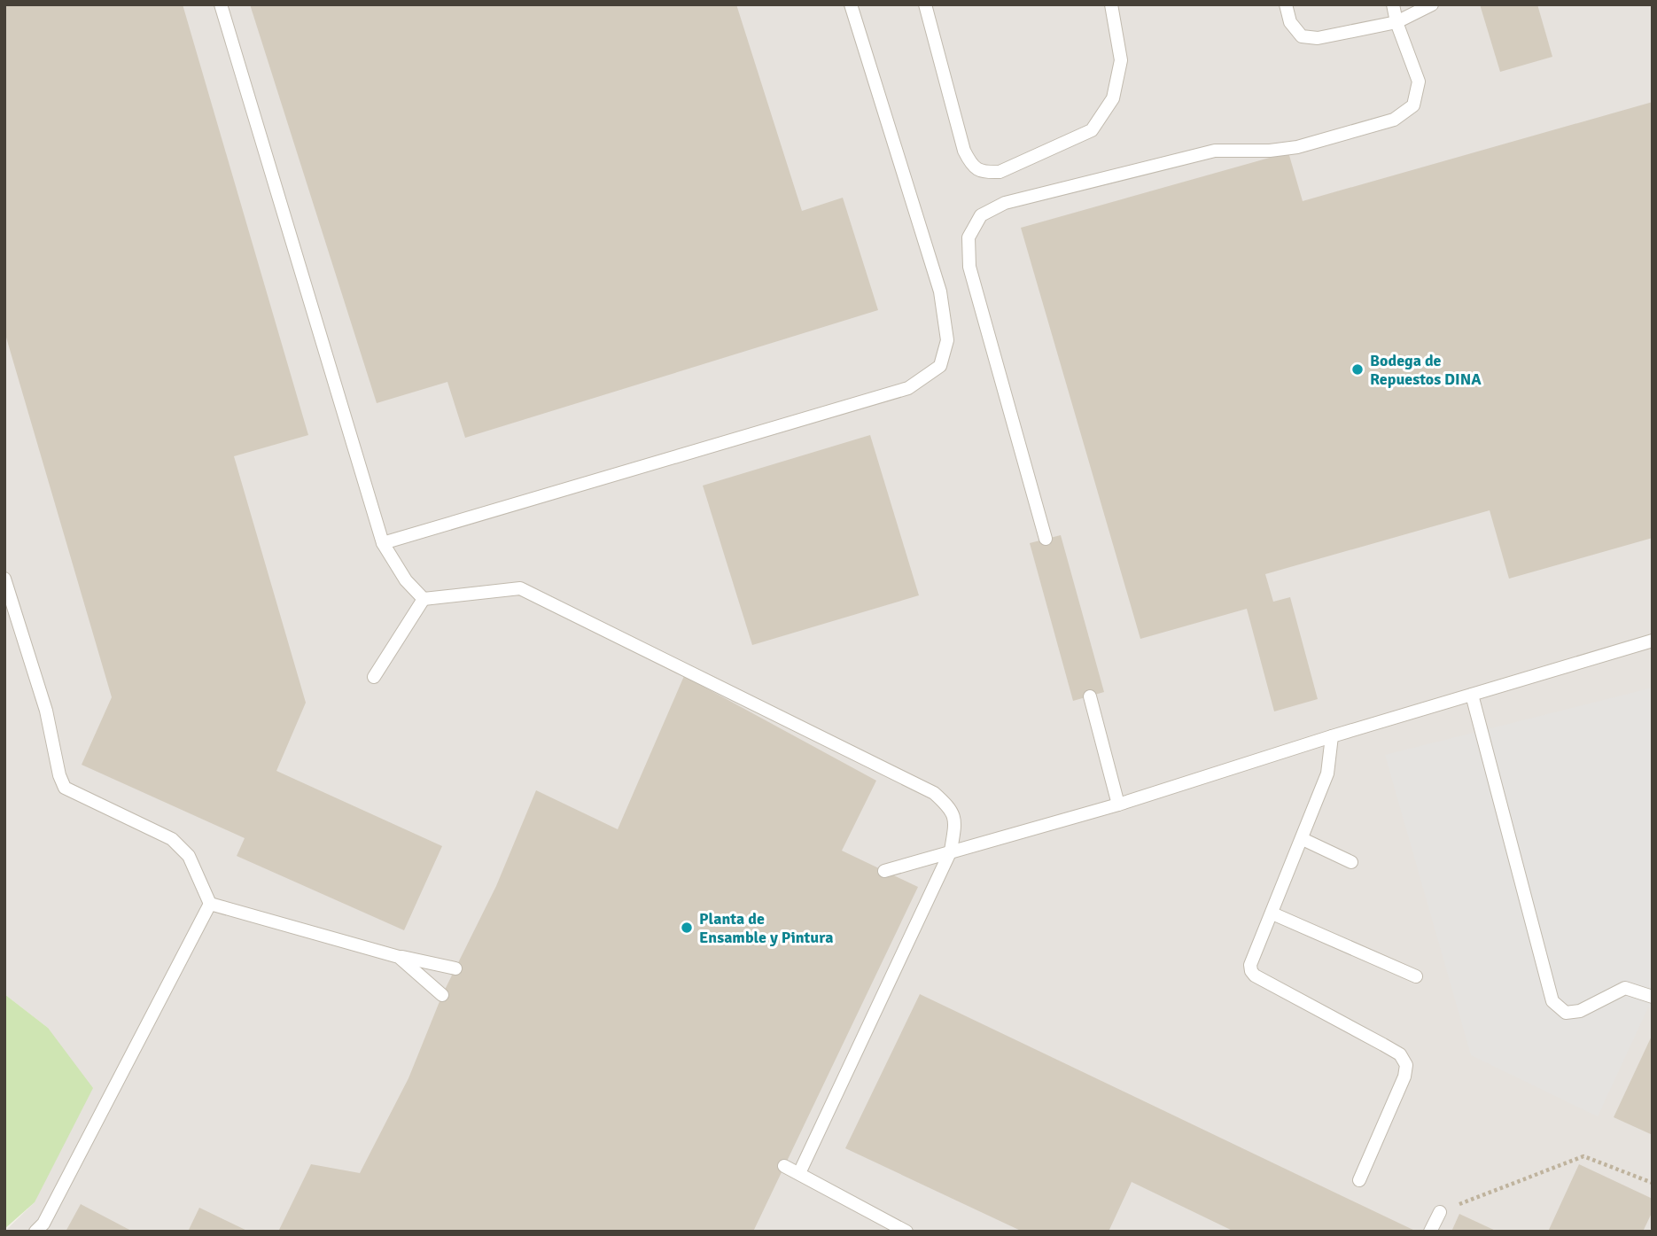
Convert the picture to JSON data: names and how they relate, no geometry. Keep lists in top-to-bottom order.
{
  "places": ["Bodega de Repuestos DINA", "Planta de Ensamble y Pintura"]
}
